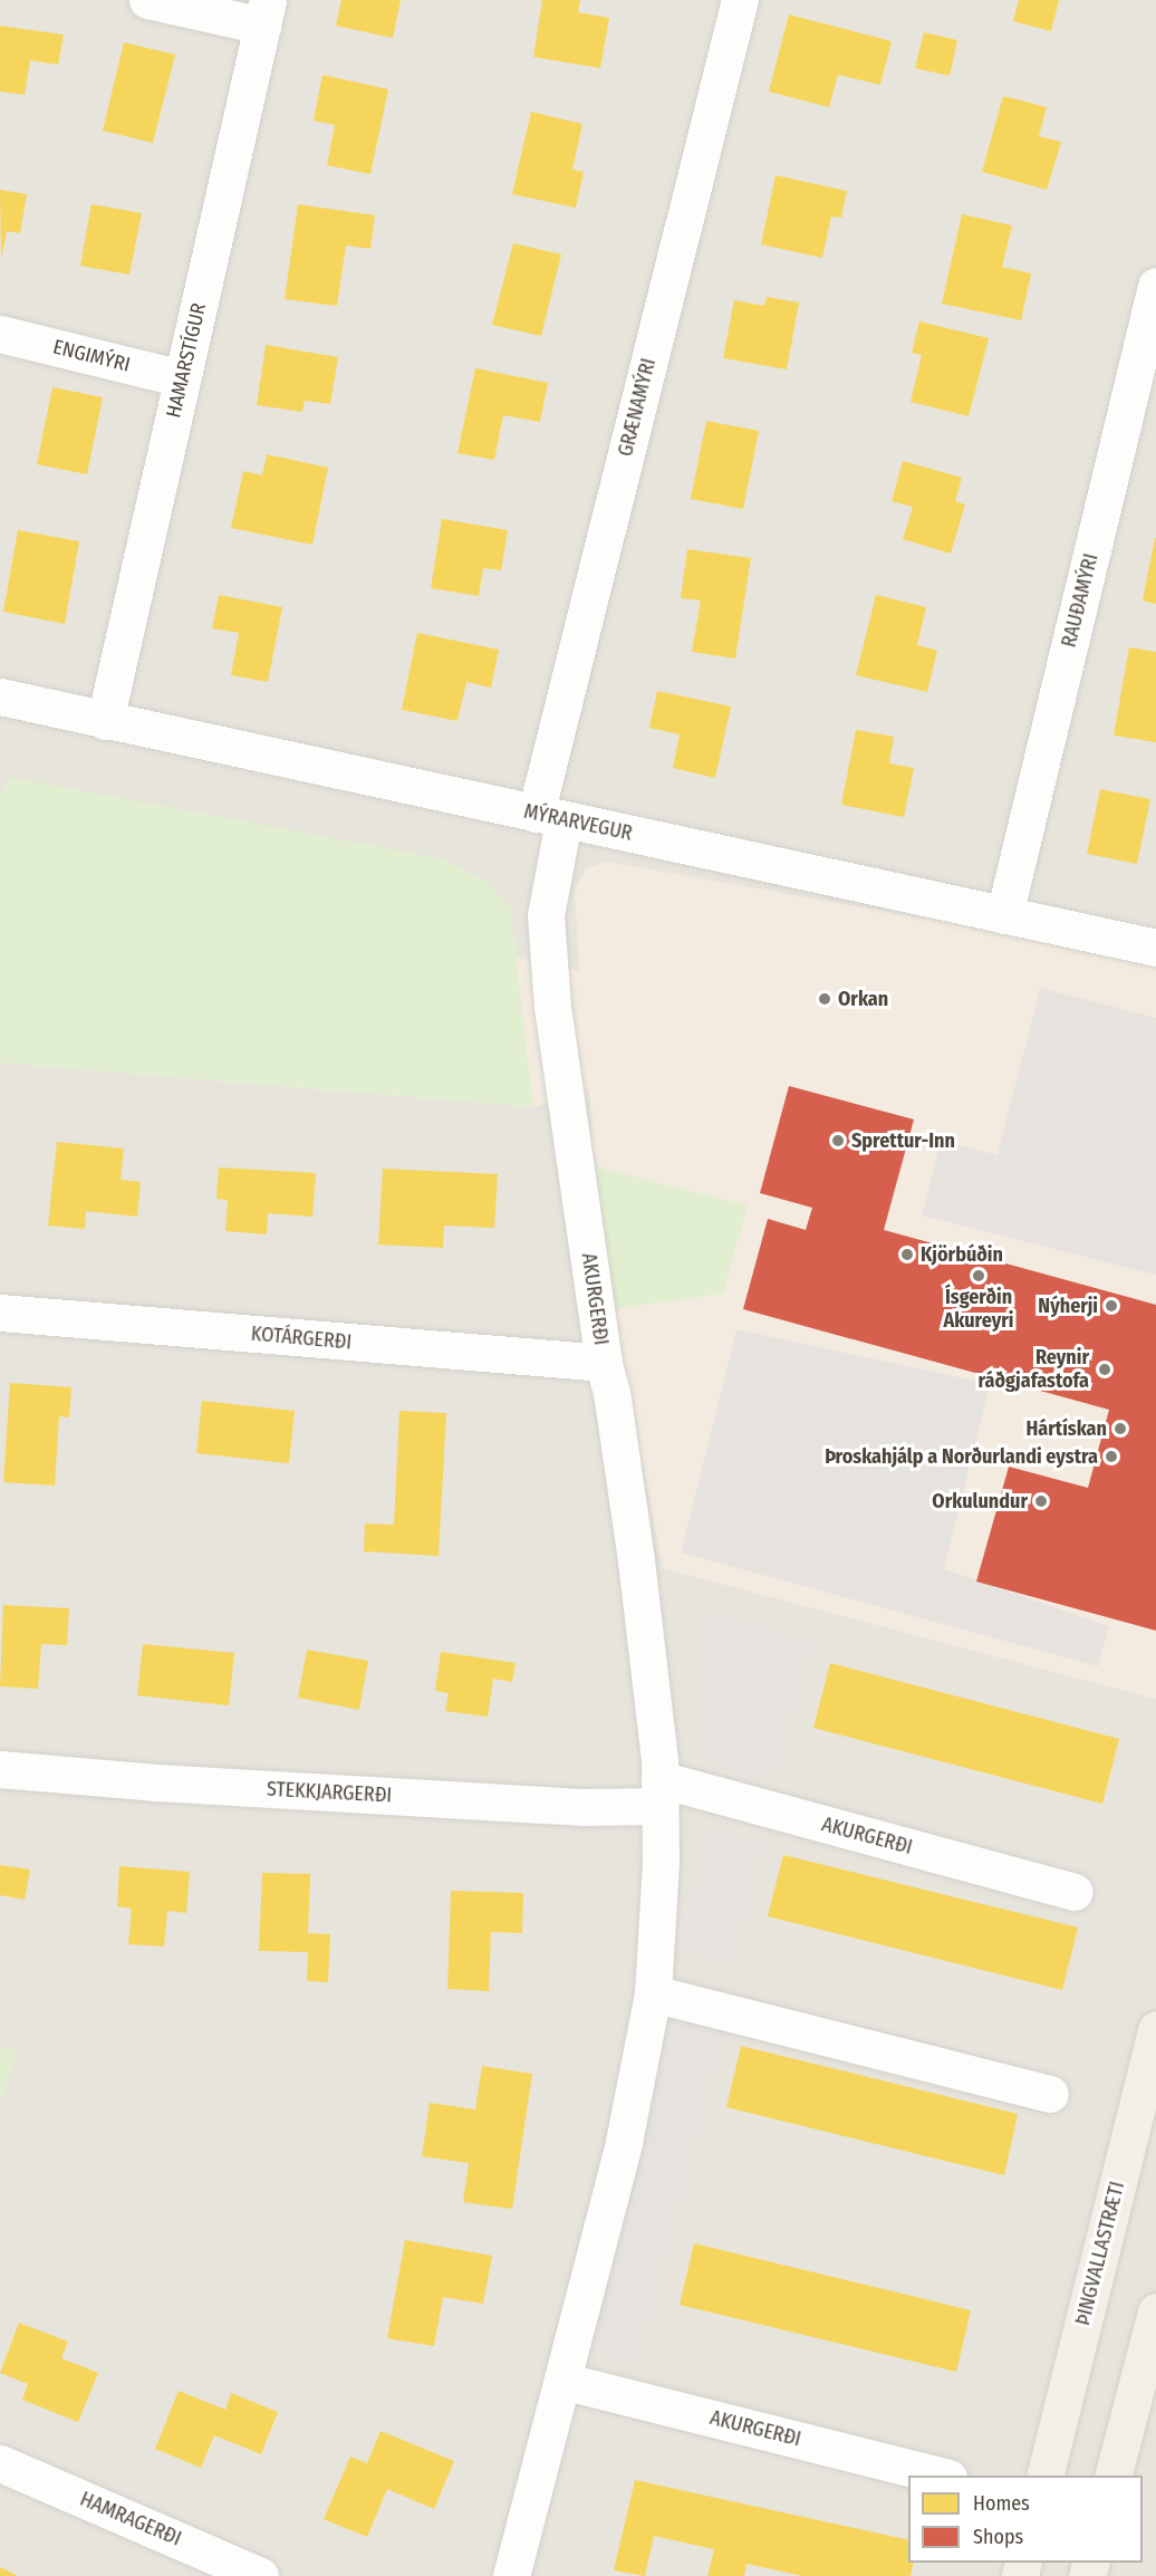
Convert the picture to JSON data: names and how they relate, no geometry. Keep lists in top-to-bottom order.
{
  "streets": {
    "main road": ["ÞINGVALLASTRÆTI"],
    "street": [
      "ENGIMÝRI",
      "HAMARSTÍGUR",
      "GRÆNAMÝRI",
      "RAUÐAMÝRI",
      "MÝRARVEGUR",
      "AKURGERÐI",
      "KOTÁRGERÐI",
      "STEKKJARGERÐI",
      "HAMRAGERÐI"
    ]
  },
  "crossings": [
    ["ENGIMÝRI", "HAMARSTÍGUR"],
    ["HAMARSTÍGUR", "MÝRARVEGUR"],
    ["GRÆNAMÝRI", "MÝRARVEGUR"],
    ["GRÆNAMÝRI", "AKURGERÐI"],
    ["RAUÐAMÝRI", "MÝRARVEGUR"],
    ["MÝRARVEGUR", "AKURGERÐI"],
    ["AKURGERÐI", "KOTÁRGERÐI"],
    ["AKURGERÐI", "STEKKJARGERÐI"]
  ],
  "places": [
    "Orkan",
    "Sprettur-Inn",
    "Kjörbúðin",
    "Ísgerðin Akureyri",
    "Nýherji",
    "Reynir ráðgjafastofa",
    "Hártískan",
    "Þroskahjálp a Norðurlandi eystra",
    "Orkulundur"
  ],
  "legend": ["Homes", "Shops"]
}
